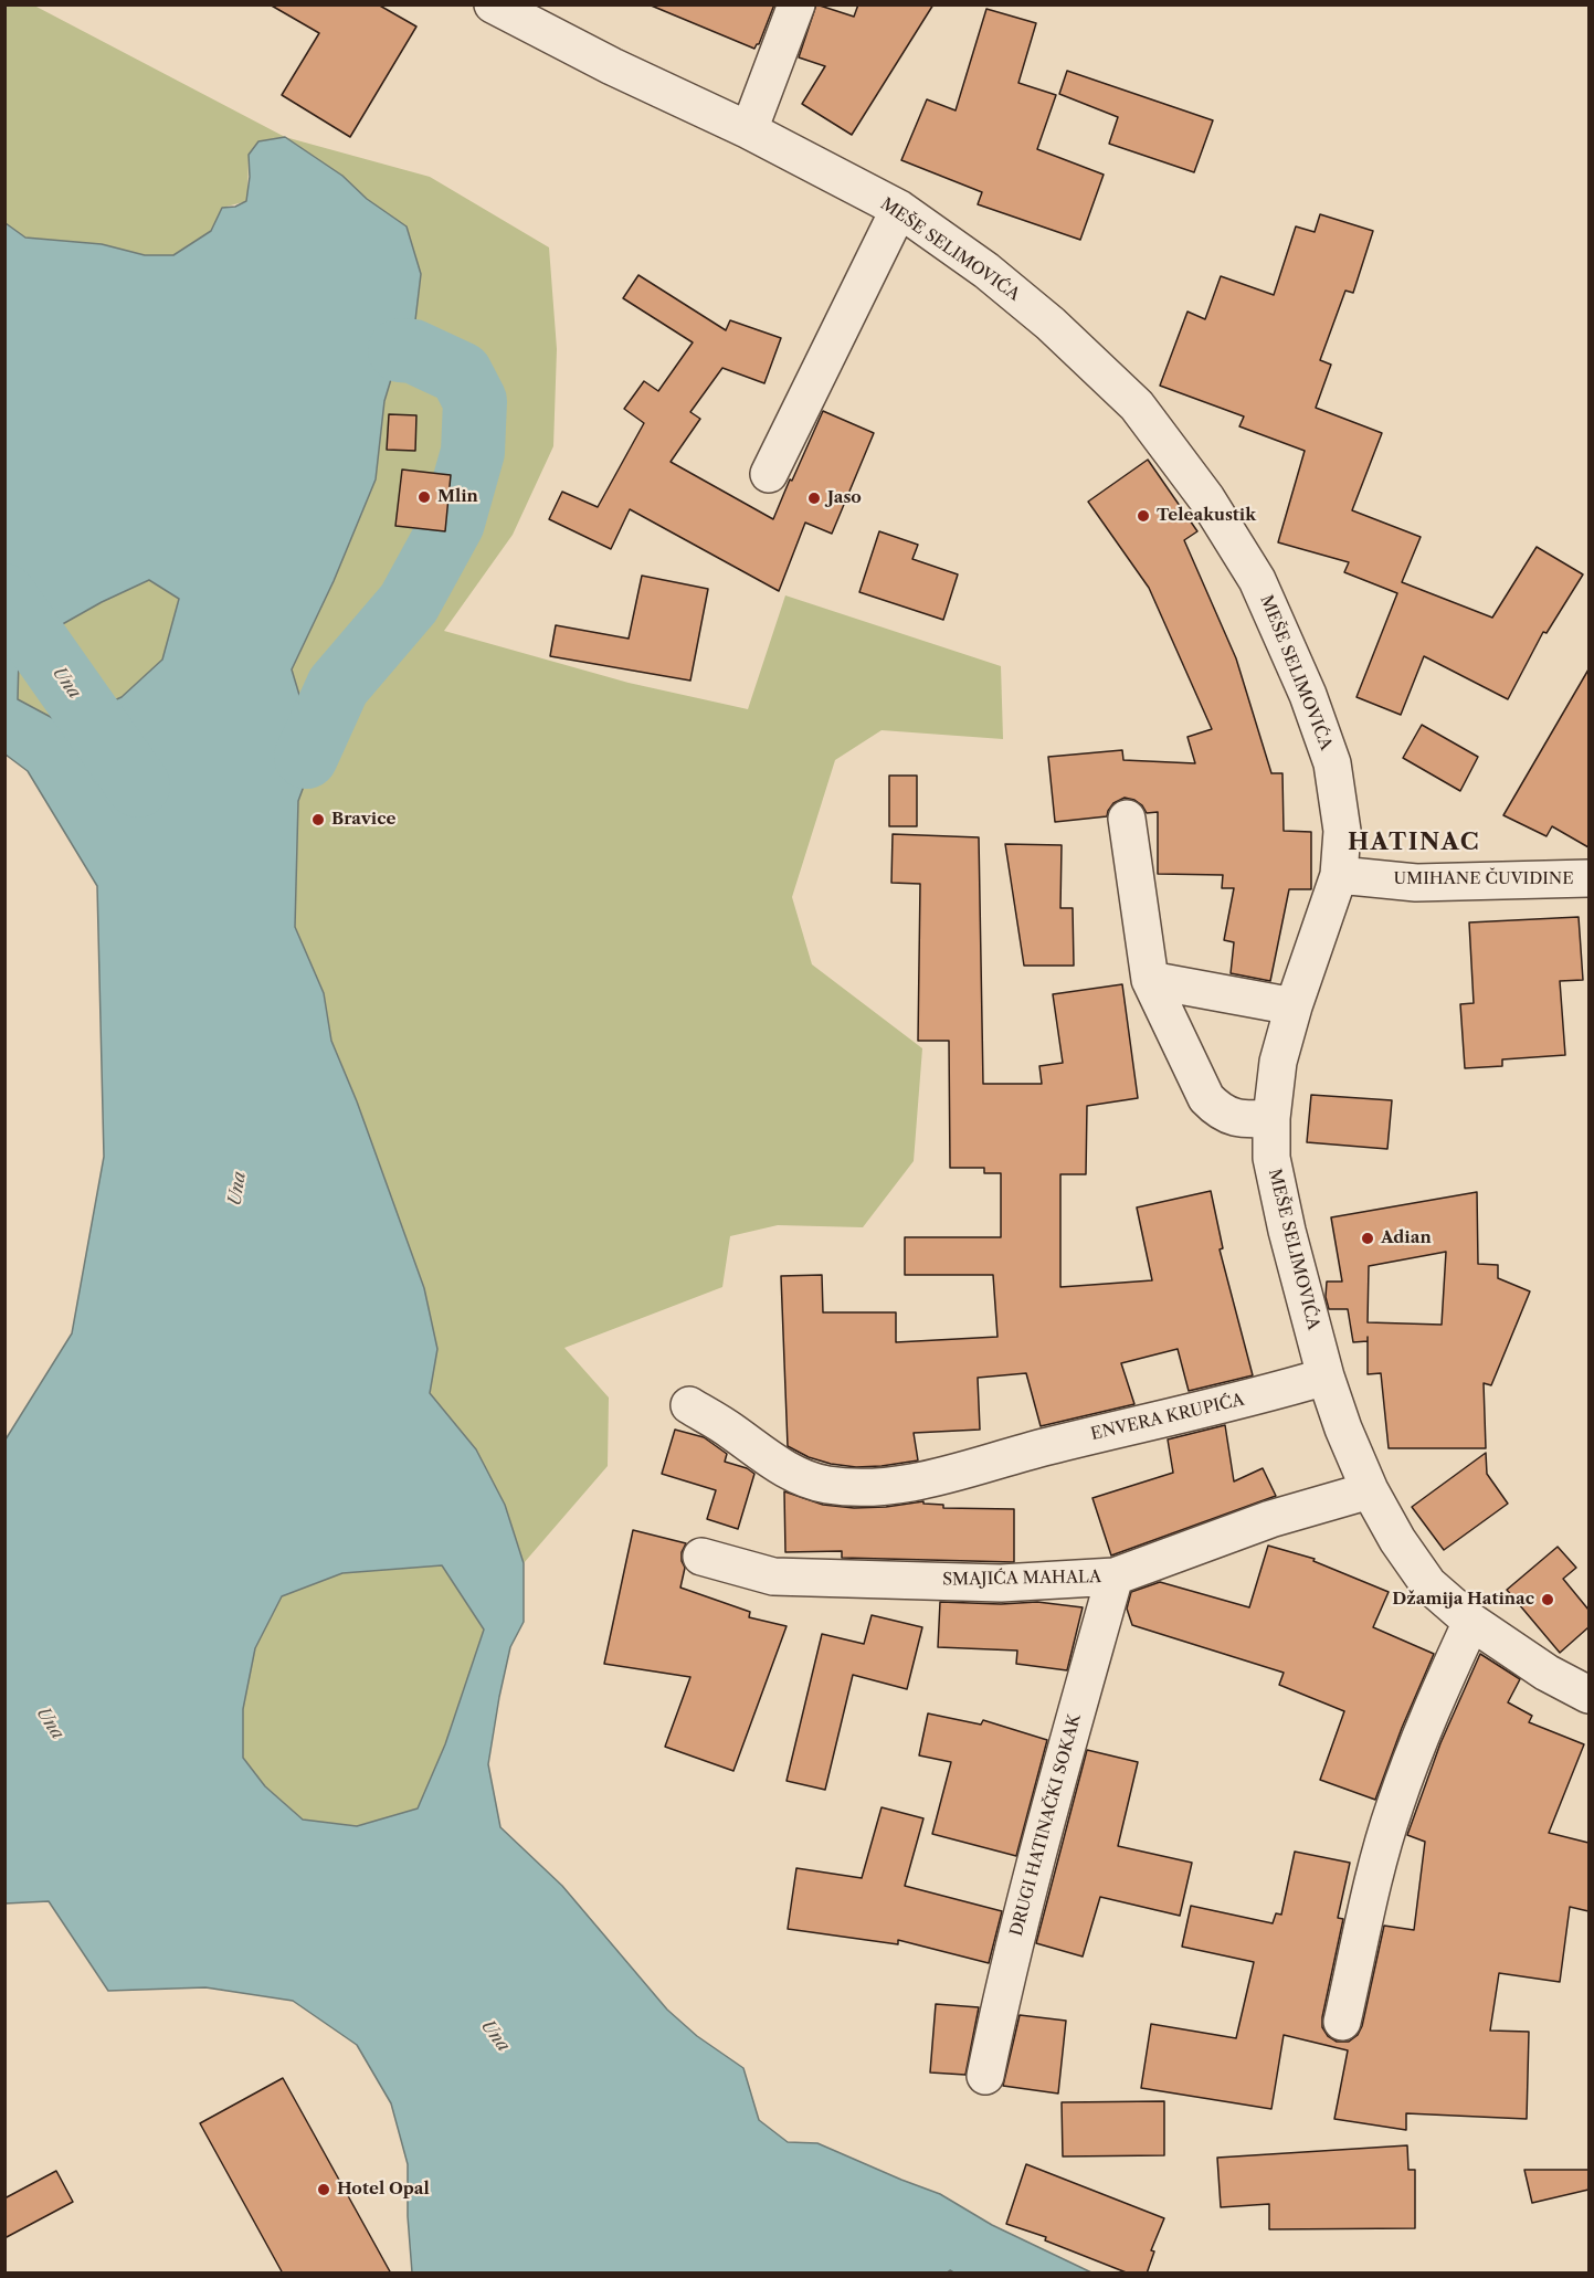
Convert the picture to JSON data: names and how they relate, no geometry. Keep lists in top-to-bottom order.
{
  "streets": {
    "street": [
      "MEŠE SELIMOVIĆA",
      "UMIHANE ČUVIDINE",
      "ENVERA KRUPIĆA",
      "SMAJIĆA MAHALA",
      "DRUGI HATINAČKI SOKAK"
    ]
  },
  "crossings": [
    ["MEŠE SELIMOVIĆA", "UMIHANE ČUVIDINE"],
    ["MEŠE SELIMOVIĆA", "ENVERA KRUPIĆA"],
    ["MEŠE SELIMOVIĆA", "SMAJIĆA MAHALA"],
    ["SMAJIĆA MAHALA", "DRUGI HATINAČKI SOKAK"]
  ],
  "districts": ["HATINAC"],
  "water": ["Una"],
  "places": [
    "Mlin",
    "Jaso",
    "Teleakustik",
    "Bravice",
    "Adian",
    "Džamija Hatinac",
    "Hotel Opal"
  ]
}
